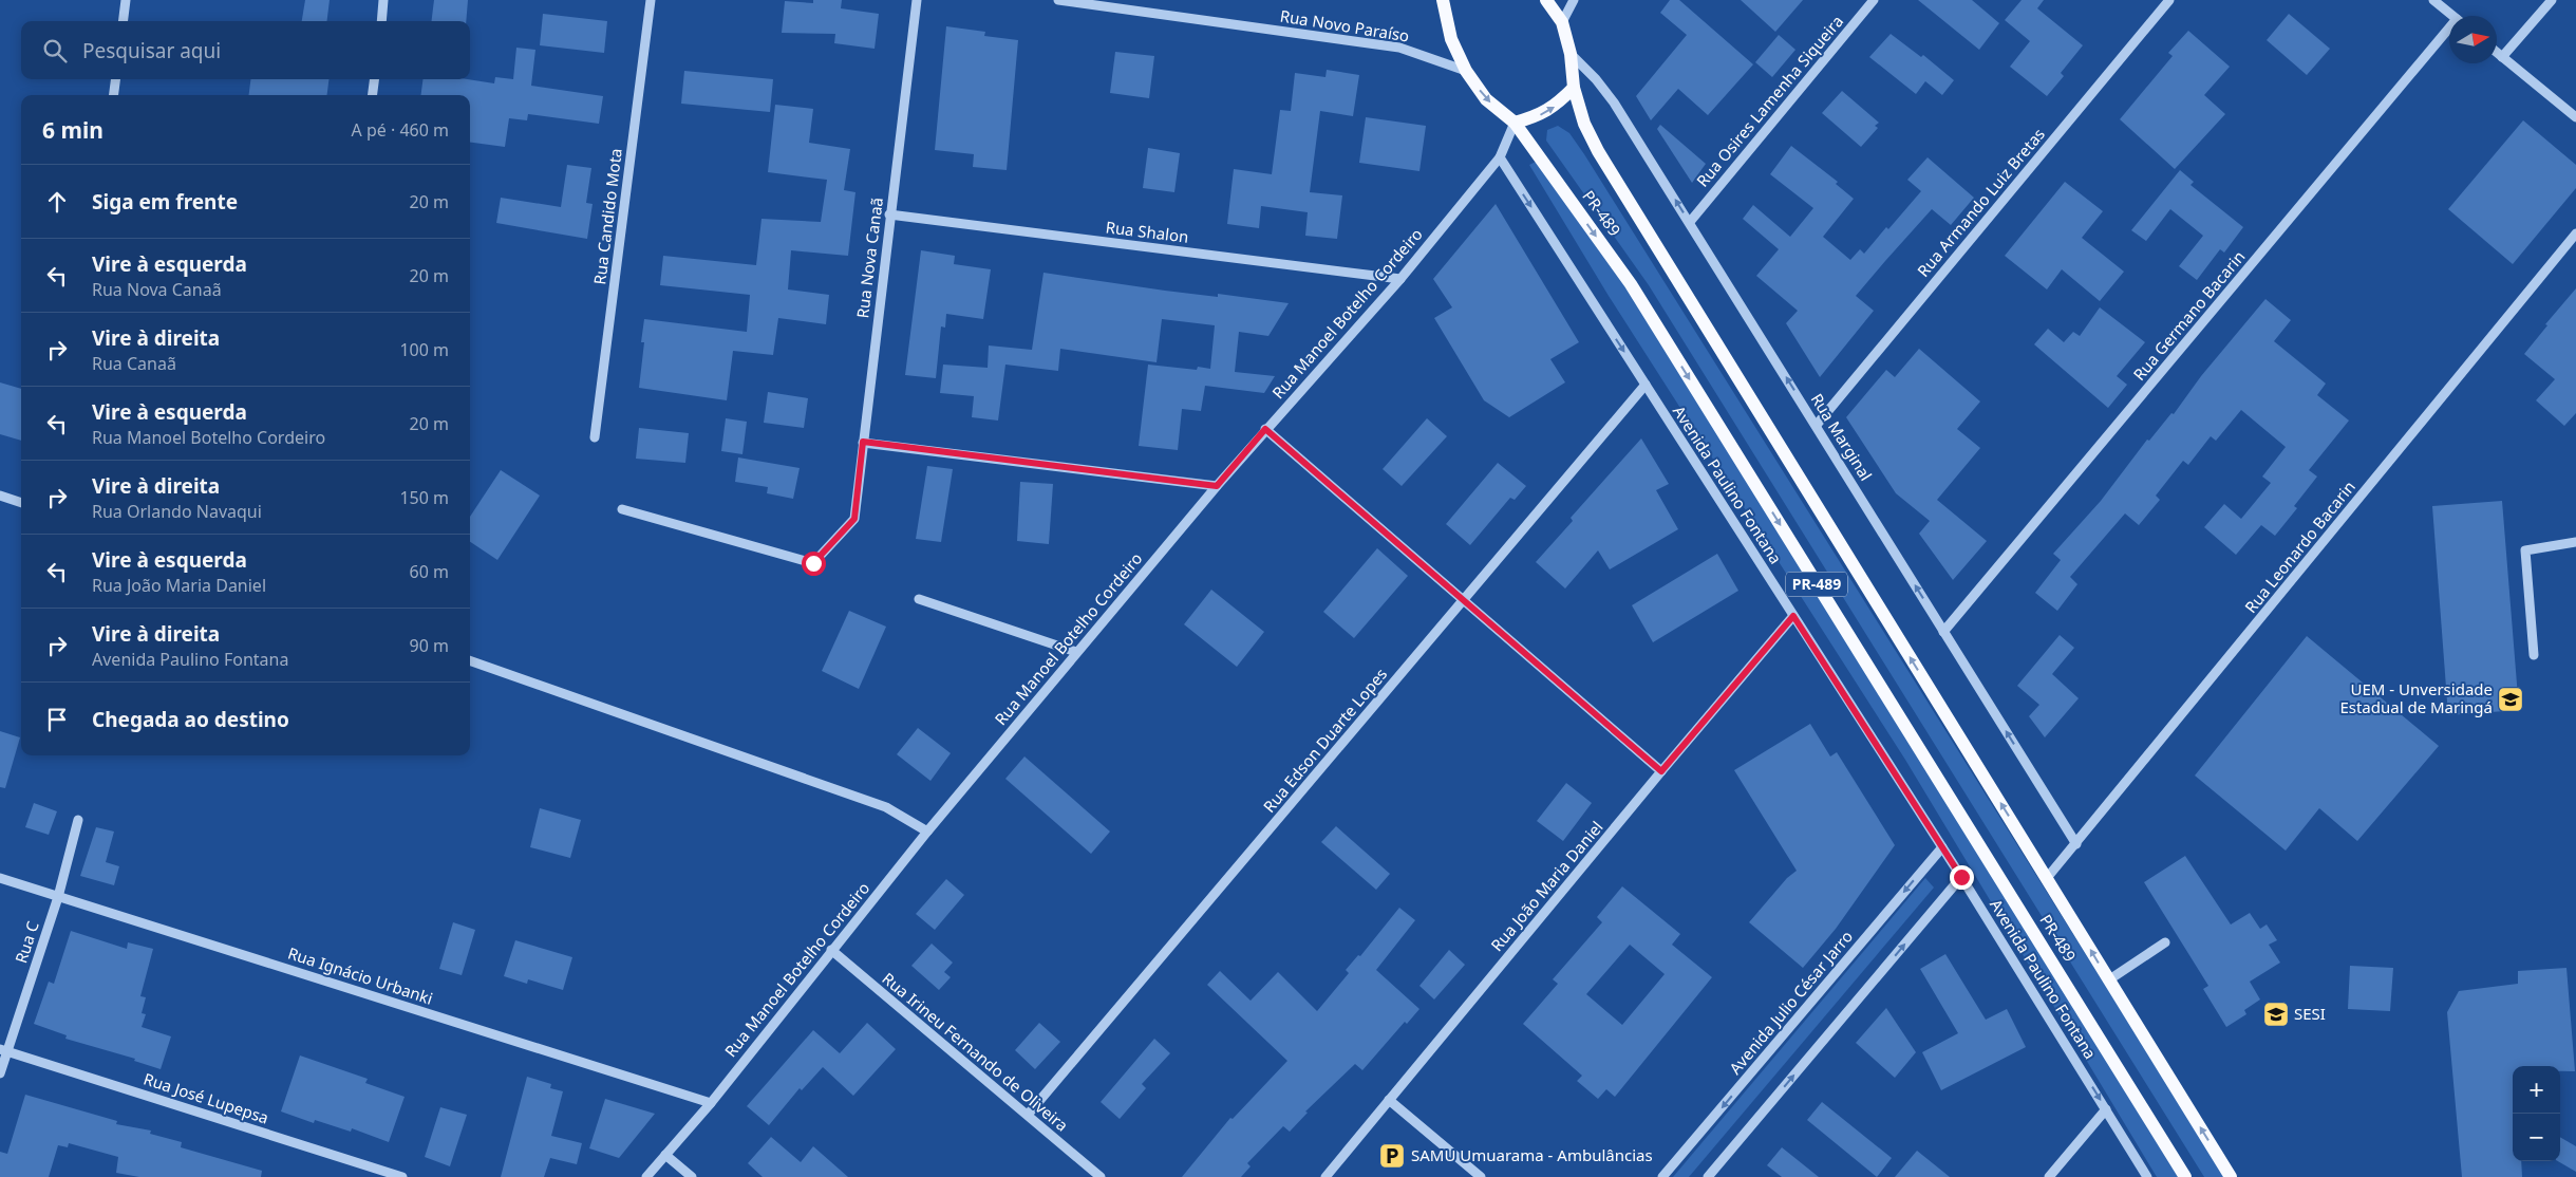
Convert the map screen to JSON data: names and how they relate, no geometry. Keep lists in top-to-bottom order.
{
  "streets": {
    "main road": ["PR-489"],
    "street": [
      "Rua Novo Paraíso",
      "Rua Osires Lamenha Siqueira",
      "Rua Armando Luiz Bretas",
      "Rua Candido Mota",
      "Rua Shalon",
      "Rua Nova Canaã",
      "Rua Manoel Botelho Cordeiro",
      "Rua Germano Bacarin",
      "Rua Marginal",
      "Avenida Paulino Fontana",
      "Rua Leonardo Bacarin",
      "Rua Edson Duarte Lopes",
      "Rua João Maria Daniel",
      "Rua C",
      "Rua Ignácio Urbanki",
      "Avenida Julio César Jarro",
      "Rua Irineu Fernando de Oliveira",
      "Rua José Lupepsa"
    ]
  },
  "crossings": [
    ["Rua Novo Paraíso", "PR-489"],
    ["Rua Osires Lamenha Siqueira", "Rua Marginal"],
    ["Rua Armando Luiz Bretas", "Rua Marginal"],
    ["PR-489", "Rua Manoel Botelho Cordeiro"],
    ["PR-489", "Rua Marginal"],
    ["PR-489", "Rua Leonardo Bacarin"],
    ["Rua Shalon", "Rua Nova Canaã"],
    ["Rua Shalon", "Rua Manoel Botelho Cordeiro"],
    ["Rua Manoel Botelho Cordeiro", "Avenida Paulino Fontana"],
    ["Rua Manoel Botelho Cordeiro", "Rua Ignácio Urbanki"],
    ["Rua Manoel Botelho Cordeiro", "Rua Irineu Fernando de Oliveira"],
    ["Rua Germano Bacarin", "Rua Marginal"],
    ["Rua Marginal", "Rua Leonardo Bacarin"],
    ["Avenida Paulino Fontana", "Rua Edson Duarte Lopes"],
    ["Avenida Paulino Fontana", "Rua João Maria Daniel"],
    ["Avenida Paulino Fontana", "Avenida Julio César Jarro"],
    ["Rua Edson Duarte Lopes", "Rua Irineu Fernando de Oliveira"],
    ["Rua C", "Rua Ignácio Urbanki"],
    ["Rua C", "Rua José Lupepsa"]
  ],
  "one_way": ["Rua Marginal", "Avenida Paulino Fontana"],
  "places": {
    "school or university": ["UEM - Unversidade Estadual de Maringá", "SESI"],
    "parking": ["SAMU Umuarama - Ambulâncias"]
  },
  "north": "right",
  "page": {
    "search": "Pesquisar aqui",
    "heading": ["6 min", "A pé · 460 m"],
    "list": [
      ["Siga em frente", "20 m"],
      ["Vire à esquerda", "Rua Nova Canaã", "20 m"],
      ["Vire à direita", "Rua Canaã", "100 m"],
      ["Vire à esquerda", "Rua Manoel Botelho Cordeiro", "20 m"],
      ["Vire à direita", "Rua Orlando Navaqui", "150 m"],
      ["Vire à esquerda", "Rua João Maria Daniel", "60 m"],
      ["Vire à direita", "Avenida Paulino Fontana", "90 m"],
      "Chegada ao destino"
    ],
    "map_buttons": ["+", "−"]
  }
}
